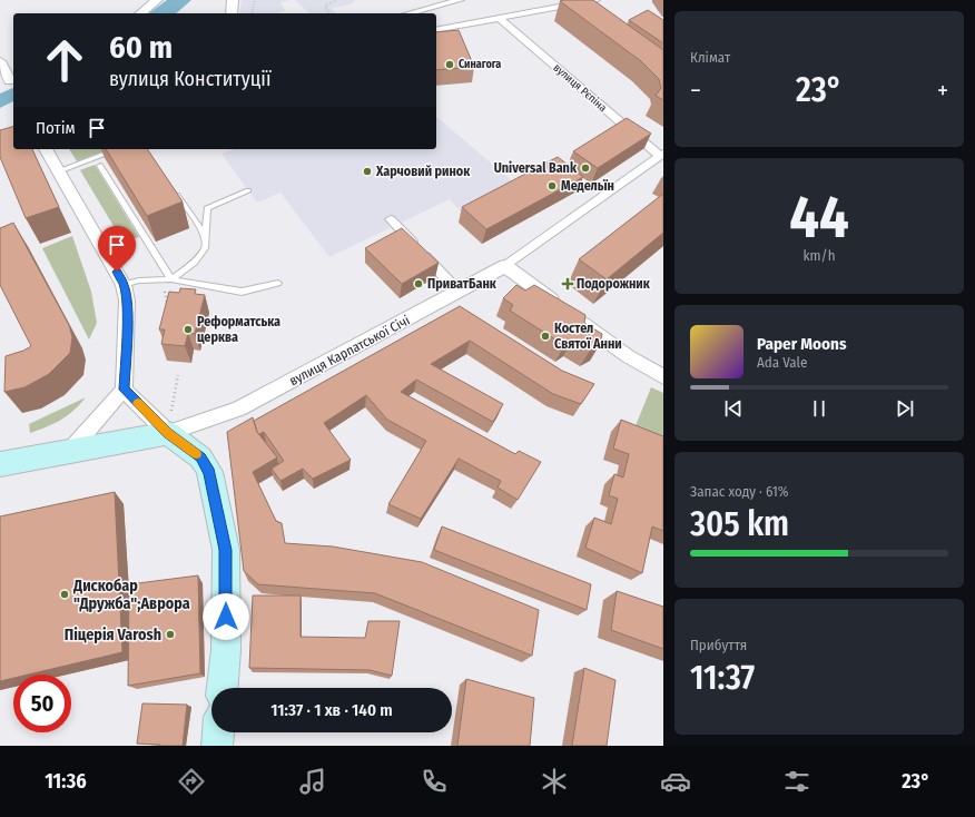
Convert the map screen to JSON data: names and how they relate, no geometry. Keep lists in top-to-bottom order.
{
  "streets": {
    "main road": ["вулиця Карпатської Січі"],
    "street": ["вулиця Рєпіна"]
  },
  "crossings": [
    ["вулиця Рєпіна", "вулиця Карпатської Січі"]
  ],
  "places": {
    "other": [
      "Синагога",
      "Universal Bank",
      "Харчовий ринок",
      "Медельїн",
      "ПриватБанк",
      "Реформатська церква",
      "Костел Святої Анни",
      "Дискобар \"Дружба\";Аврора",
      "Піцерія Varosh"
    ],
    "health": ["Подорожник"]
  },
  "page": {
    "tile": [
      "Клімат",
      ["44", "km/h"],
      ["Запас ходу · 61%", "305 km"],
      ["Прибуття", "11:37"]
    ],
    "turn": ["60 m", "вулиця Конституції"],
    "heat": ["−", "23°", "+"],
    "then": "Потім",
    "song": ["Paper Moons", "Ada Vale"],
    "limit": "50",
    "trip": "11:37 · 1 хв · 140 m",
    "tabs": ["11:36", "23°"]
  }
}
